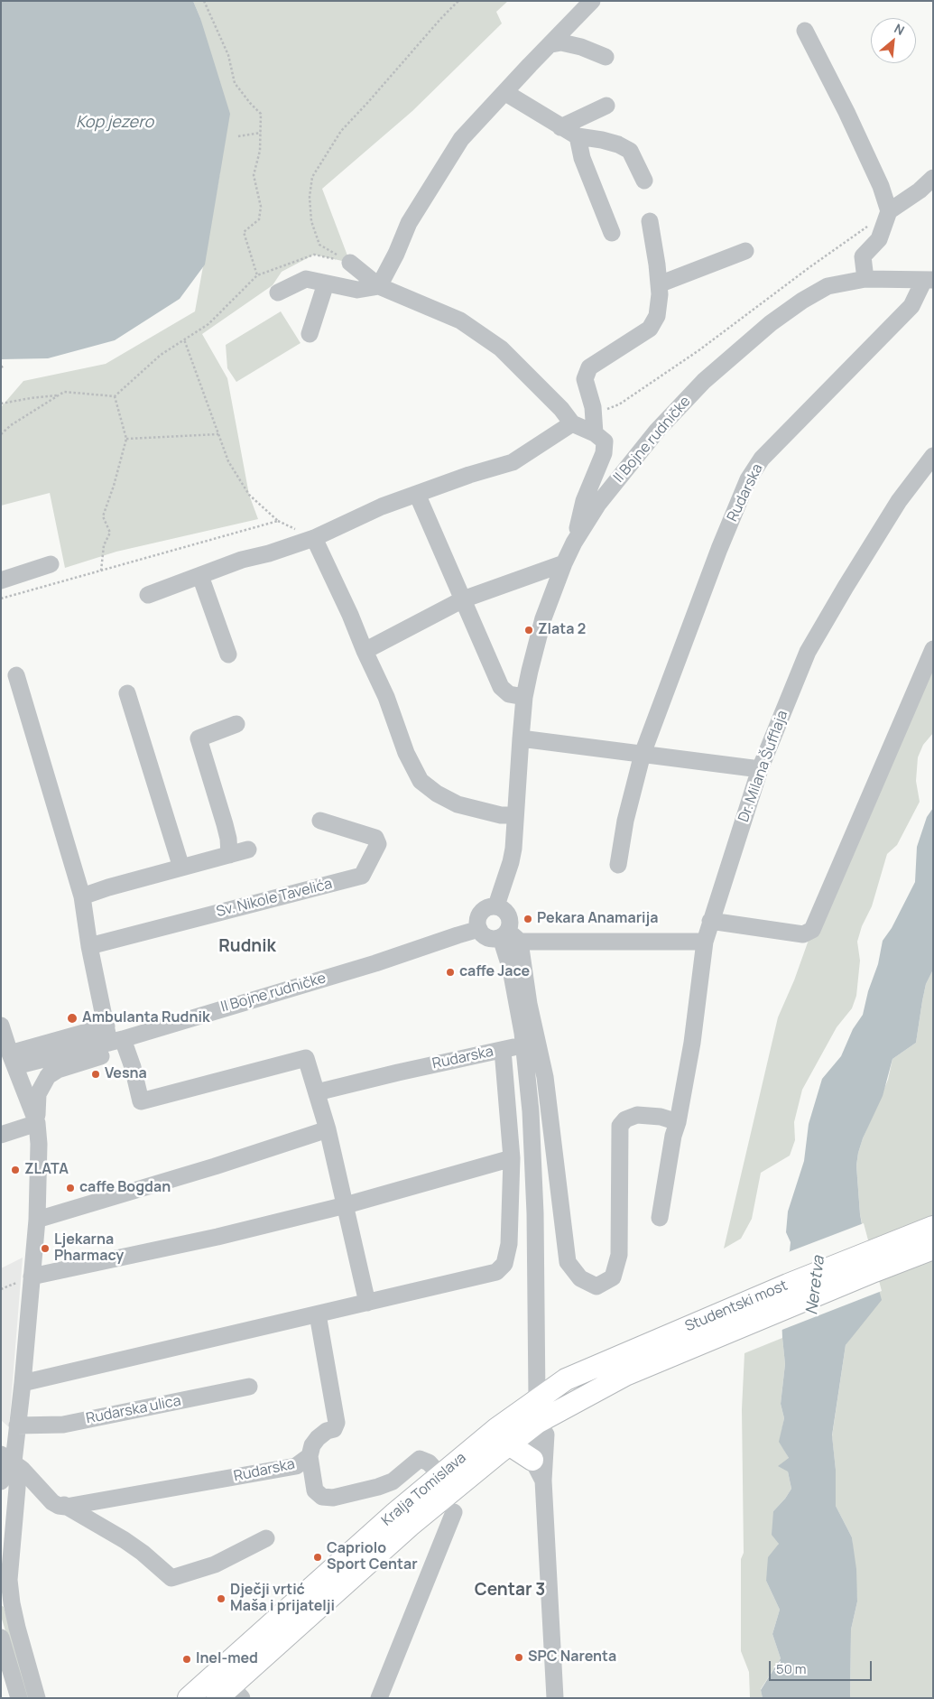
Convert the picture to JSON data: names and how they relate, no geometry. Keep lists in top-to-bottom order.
{
  "streets": {
    "main road": ["Studentski most", "Kralja Tomislava"],
    "street": [
      "II Bojne rudničke",
      "Rudarska",
      "Dr. Milana Šufflaja",
      "Sv. Nikole Tavelića",
      "Rudarska ulica"
    ]
  },
  "crossings": [
    ["II Bojne rudničke", "Rudarska"],
    ["Studentski most", "Kralja Tomislava"]
  ],
  "districts": ["Rudnik", "Centar 3"],
  "water": ["Kop jezero", "Neretva"],
  "places": [
    "Zlata 2",
    "Pekara Anamarija",
    "caffe Jace",
    "Ambulanta Rudnik",
    "Vesna",
    "ZLATA",
    "caffe Bogdan",
    "Ljekarna Pharmacy",
    "Capriolo Sport Centar",
    "Dječji vrtić Maša i prijatelji",
    "SPC Narenta",
    "Inel-med"
  ],
  "scale_bar": "50 m",
  "north": "top right"
}
